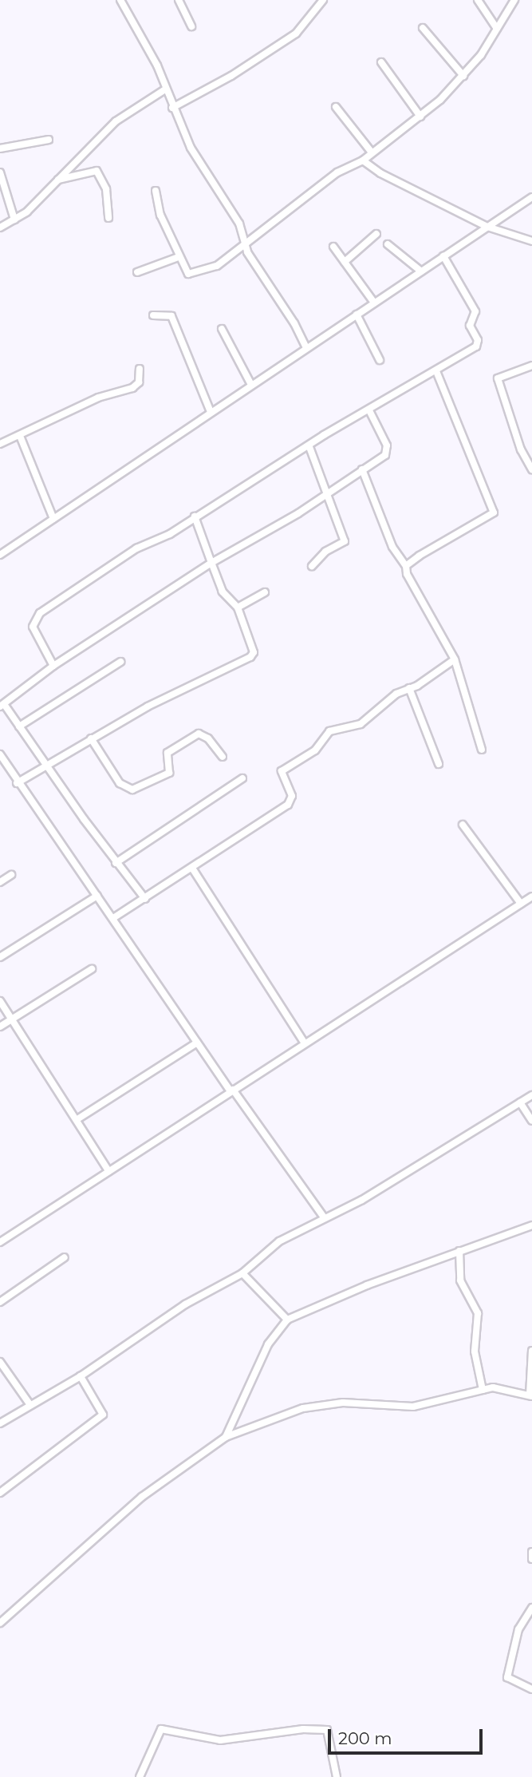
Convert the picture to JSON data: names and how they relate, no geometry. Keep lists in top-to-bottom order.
{
  "scale_bar": "200 m"
}
